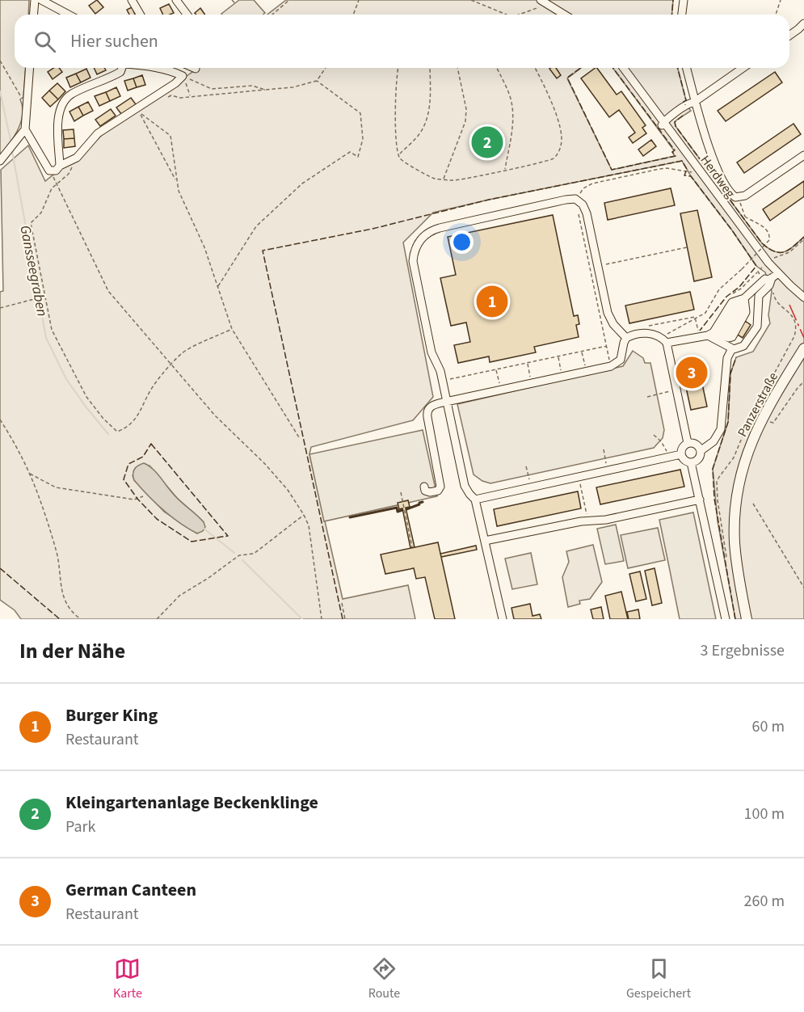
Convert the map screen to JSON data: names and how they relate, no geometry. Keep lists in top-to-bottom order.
{
  "streets": {
    "main road": ["Panzerstraße"],
    "street": ["Herdweg"]
  },
  "water": ["Gansseegraben"],
  "page": {
    "search": "Hier suchen",
    "pins": ["2", "1", "3"],
    "heading": ["In der Nähe", "3 Ergebnisse"],
    "list": [
      {
        "mark": "1",
        "name": "Burger King",
        "note": "Restaurant",
        "value": "60 m"
      },
      {
        "mark": "2",
        "name": "Kleingartenanlage Beckenklinge",
        "note": "Park",
        "value": "100 m"
      },
      {
        "mark": "3",
        "name": "German Canteen",
        "note": "Restaurant",
        "value": "260 m"
      }
    ],
    "nav": ["Karte", "Route", "Gespeichert"]
  }
}
